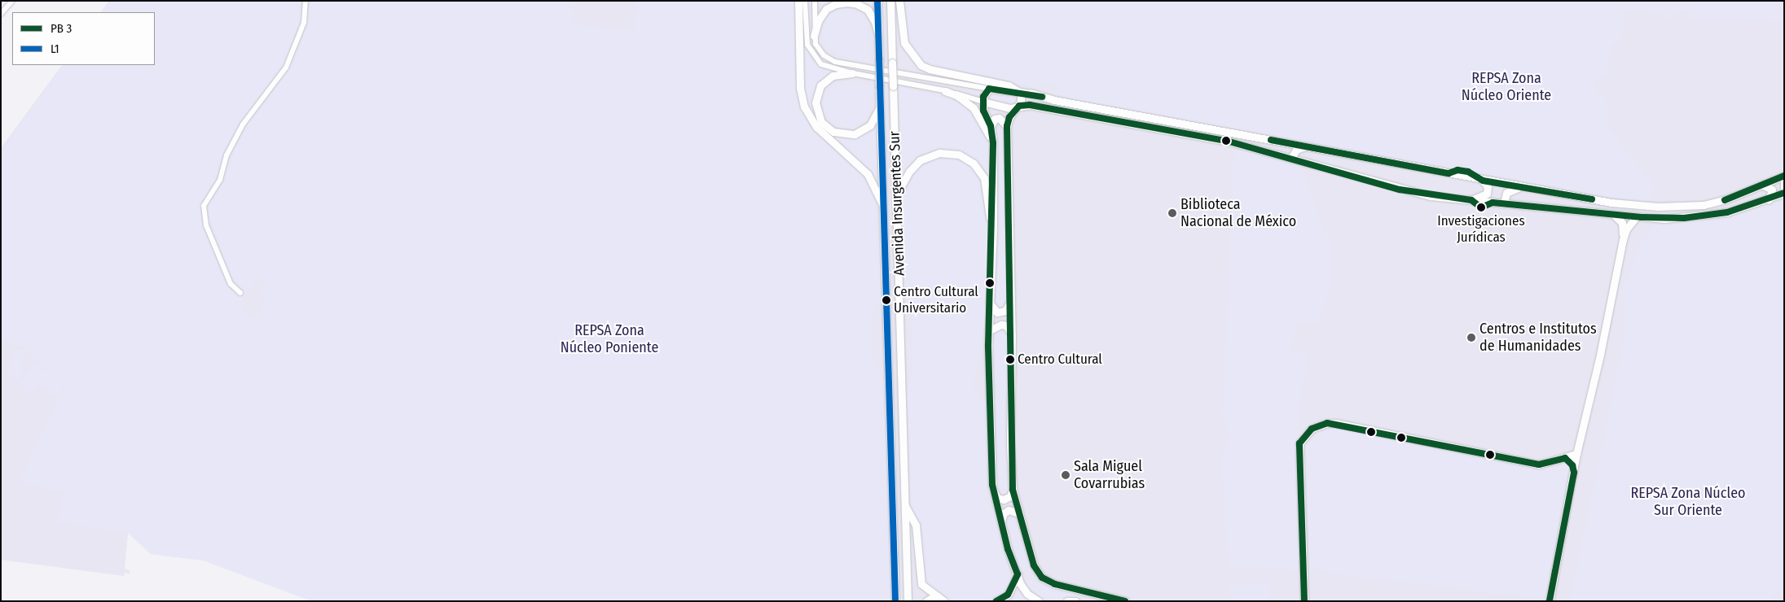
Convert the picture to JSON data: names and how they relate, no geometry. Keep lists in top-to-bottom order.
{
  "streets": {
    "street": ["Avenida Insurgentes Sur"]
  },
  "parks": ["REPSA Zona Núcleo Oriente", "REPSA Zona Núcleo Poniente", "REPSA Zona Núcleo Sur Oriente"],
  "places": [
    "Investigaciones Jurídicas",
    "Biblioteca Nacional de México",
    "Centro Cultural Universitario",
    "Centros e Institutos de Humanidades",
    "Centro Cultural",
    "Sala Miguel Covarrubias"
  ],
  "lines": ["transit line L1"],
  "legend": ["PB 3", "L1"]
}
